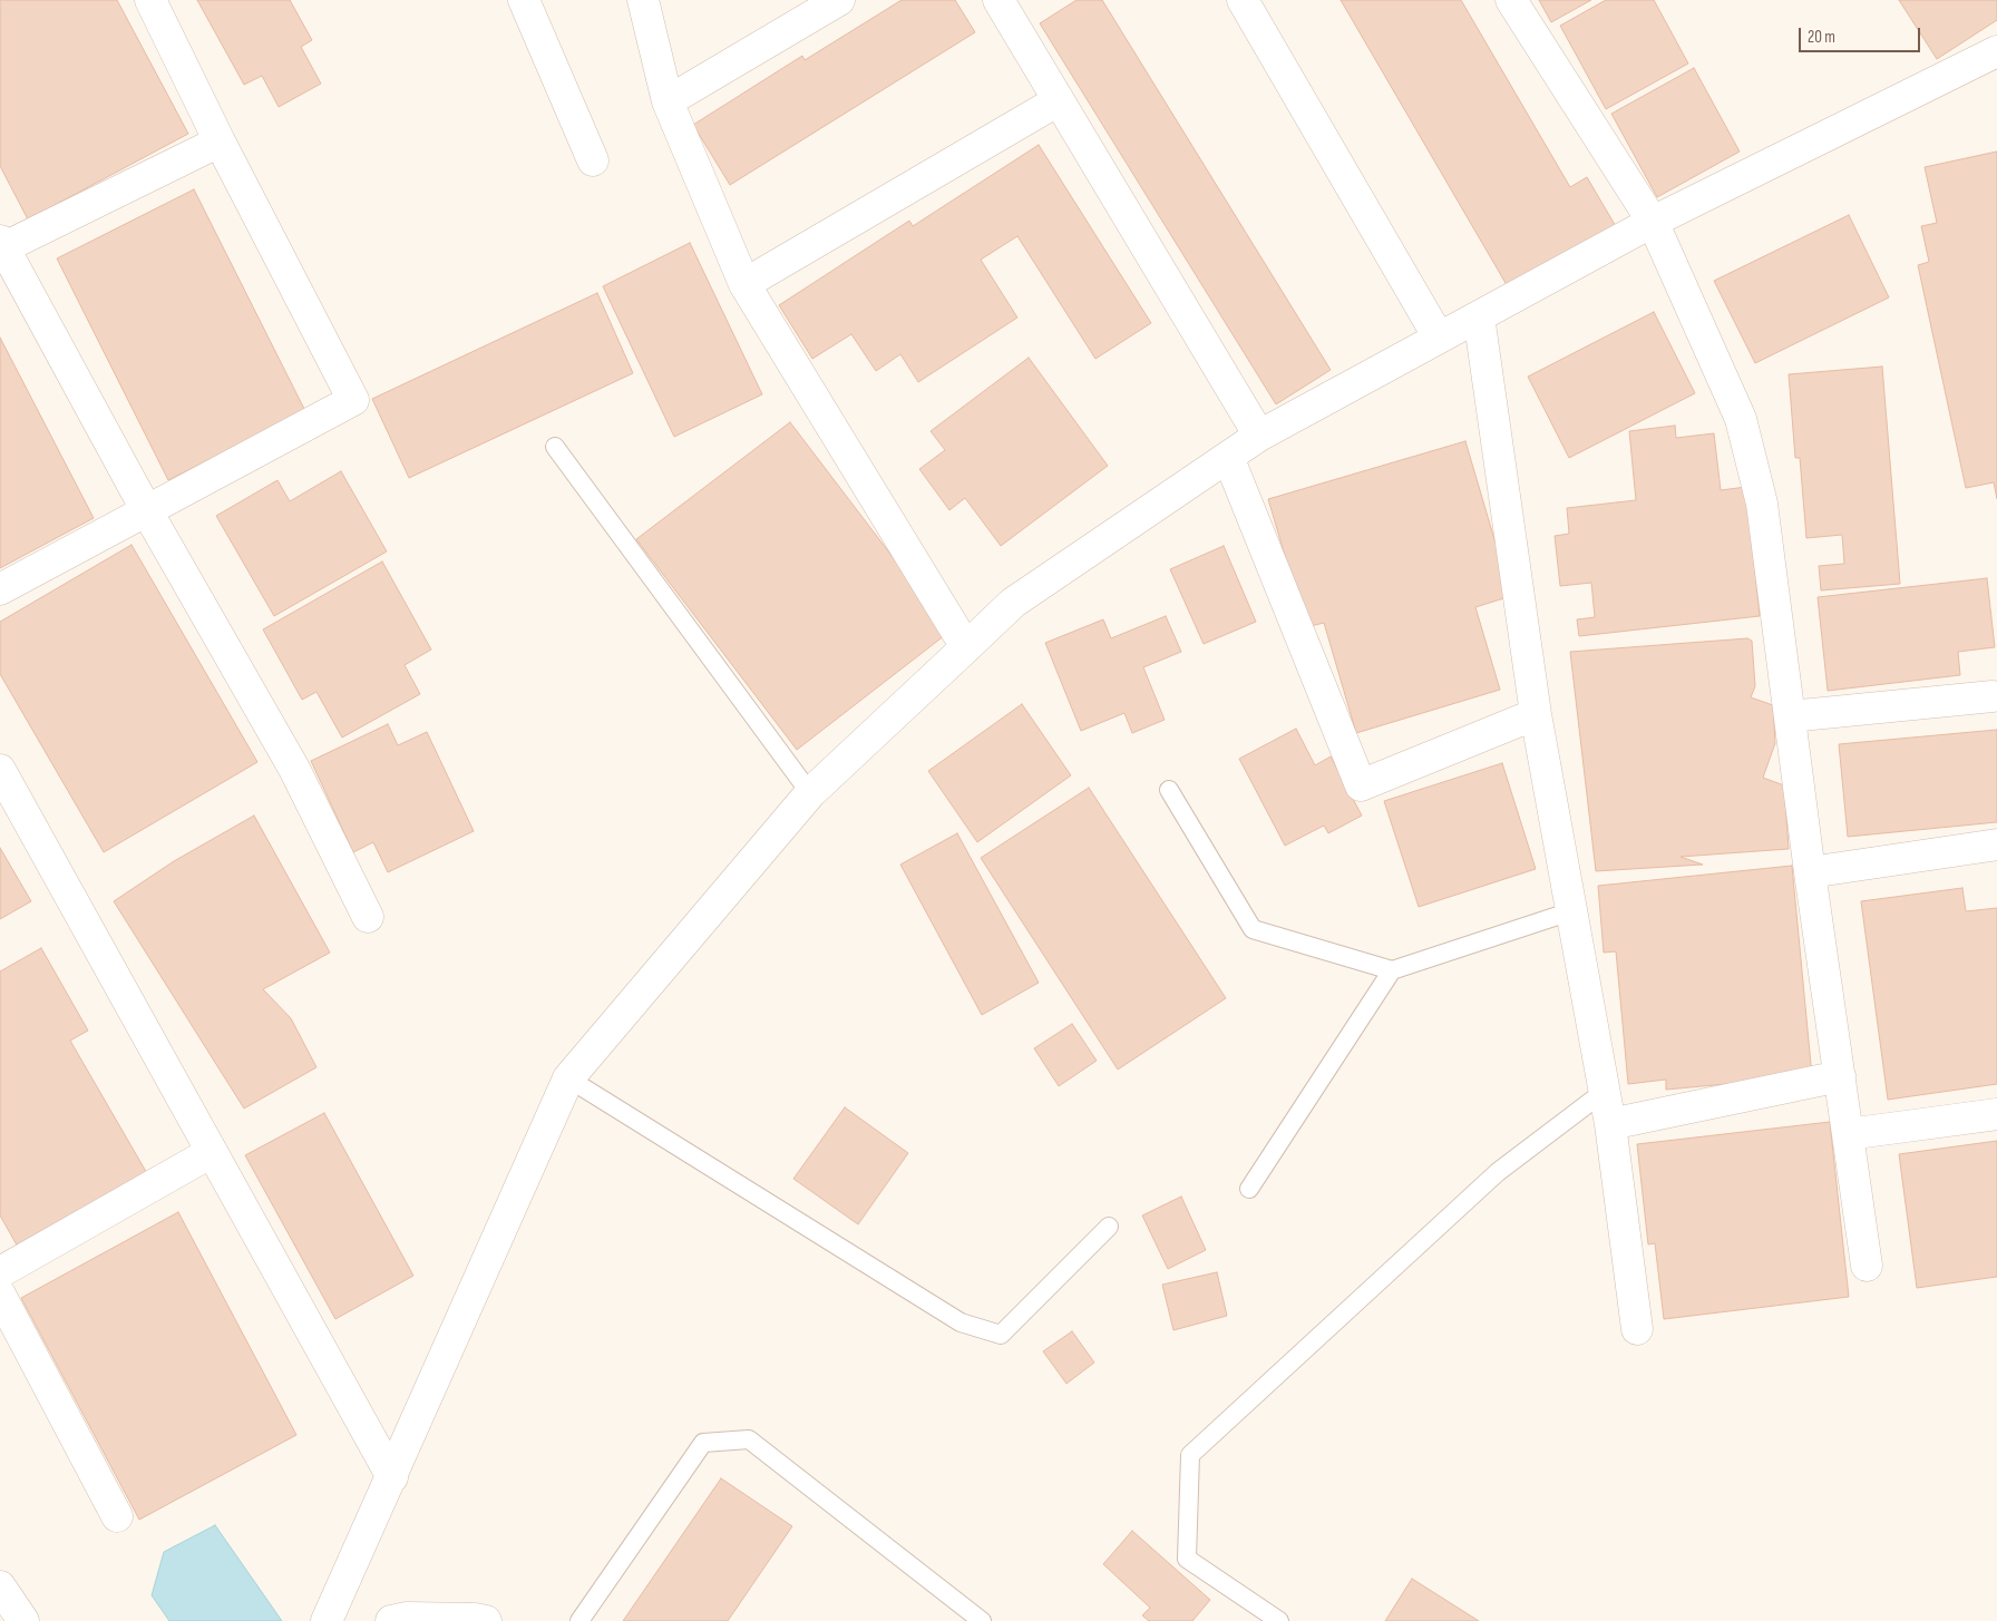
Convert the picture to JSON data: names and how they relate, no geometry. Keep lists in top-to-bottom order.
{
  "scale_bar": "20 m"
}
